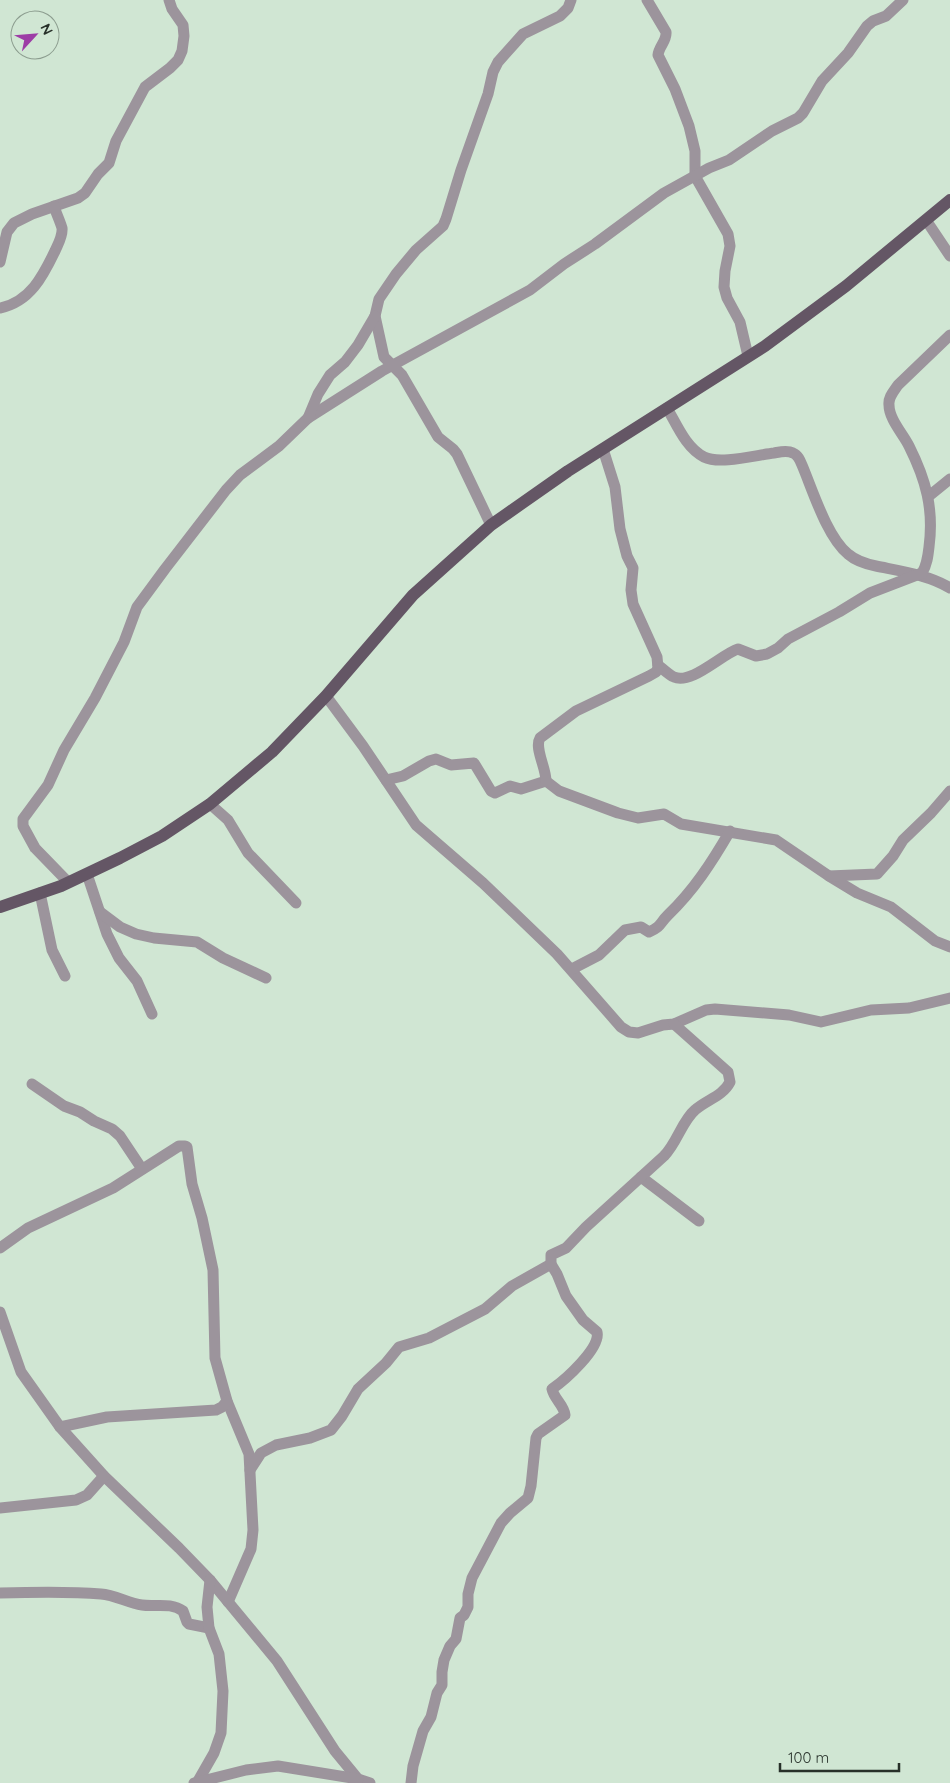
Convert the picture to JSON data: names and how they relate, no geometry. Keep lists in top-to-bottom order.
{
  "scale_bar": "100 m",
  "north": "top right"
}
